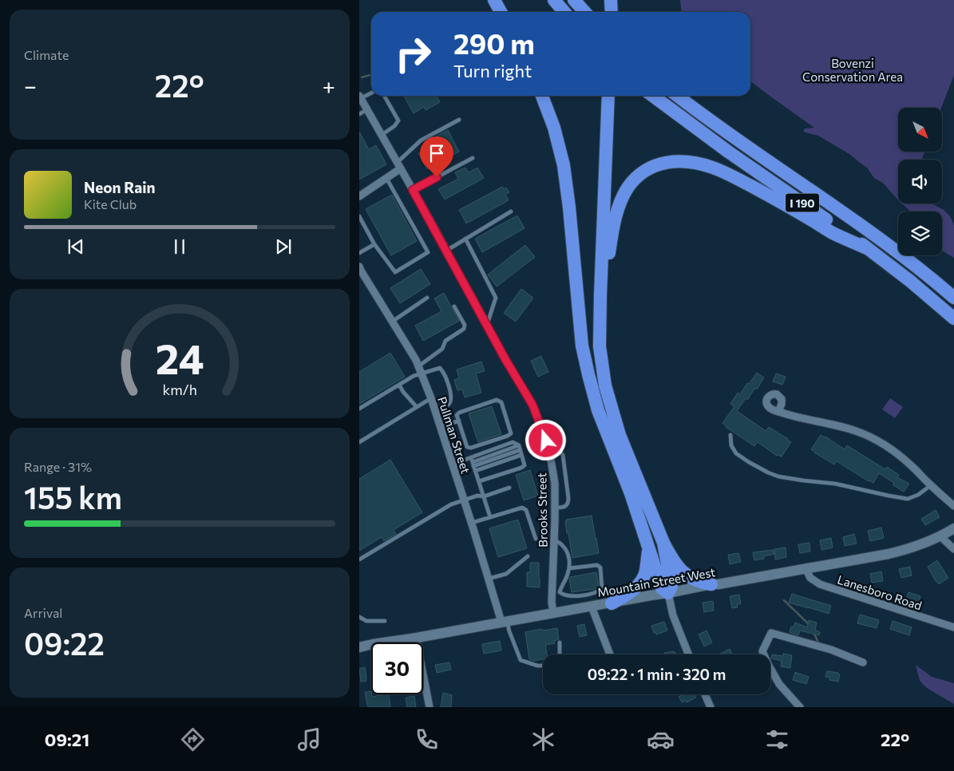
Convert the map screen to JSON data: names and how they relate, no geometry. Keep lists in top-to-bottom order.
{
  "streets": {
    "highway": ["I 190"],
    "main road": ["Mountain Street West"],
    "street": ["Pullman Street", "Brooks Street", "Lanesboro Road"]
  },
  "crossings": [
    ["Pullman Street", "Mountain Street West"],
    ["Brooks Street", "Mountain Street West"],
    ["Mountain Street West", "Lanesboro Road"]
  ],
  "parks": ["Bovenzi Conservation Area"],
  "north": "bottom right",
  "page": {
    "tile": [
      "Climate",
      ["Range · 31%", "155 km"],
      ["Arrival", "09:22"]
    ],
    "turn": ["290 m", "Turn right"],
    "heat": ["−", "22°", "+"],
    "song": ["Neon Rain", "Kite Club"],
    "limit": "30",
    "trip": "09:22 · 1 min · 320 m",
    "tabs": ["09:21", "22°"],
    "gauge": ["24", "km/h"]
  }
}
